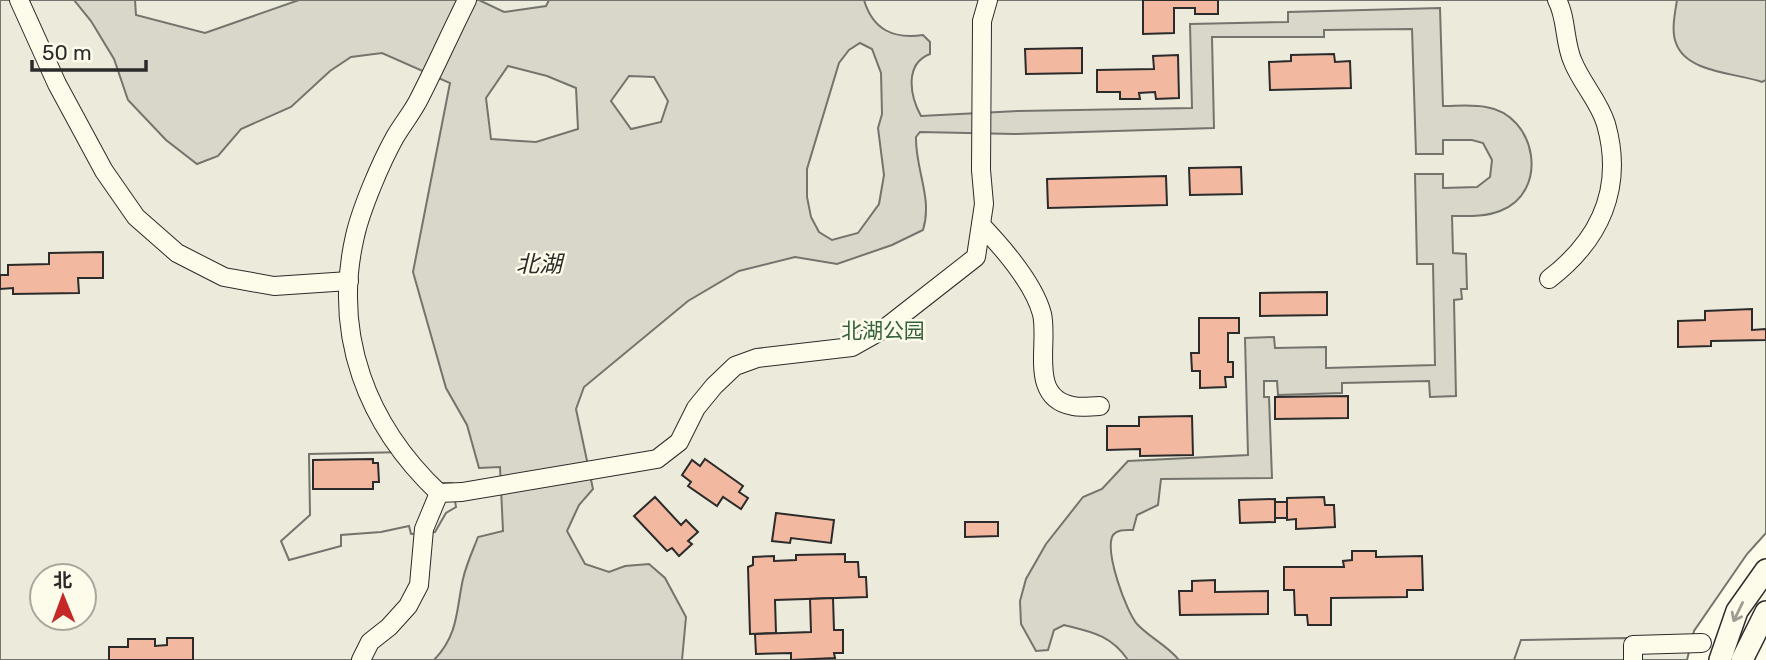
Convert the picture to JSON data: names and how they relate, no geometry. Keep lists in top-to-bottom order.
{
  "water": ["北湖"],
  "parks": ["北湖公园"],
  "scale_bar": "50 m",
  "north": "top"
}
